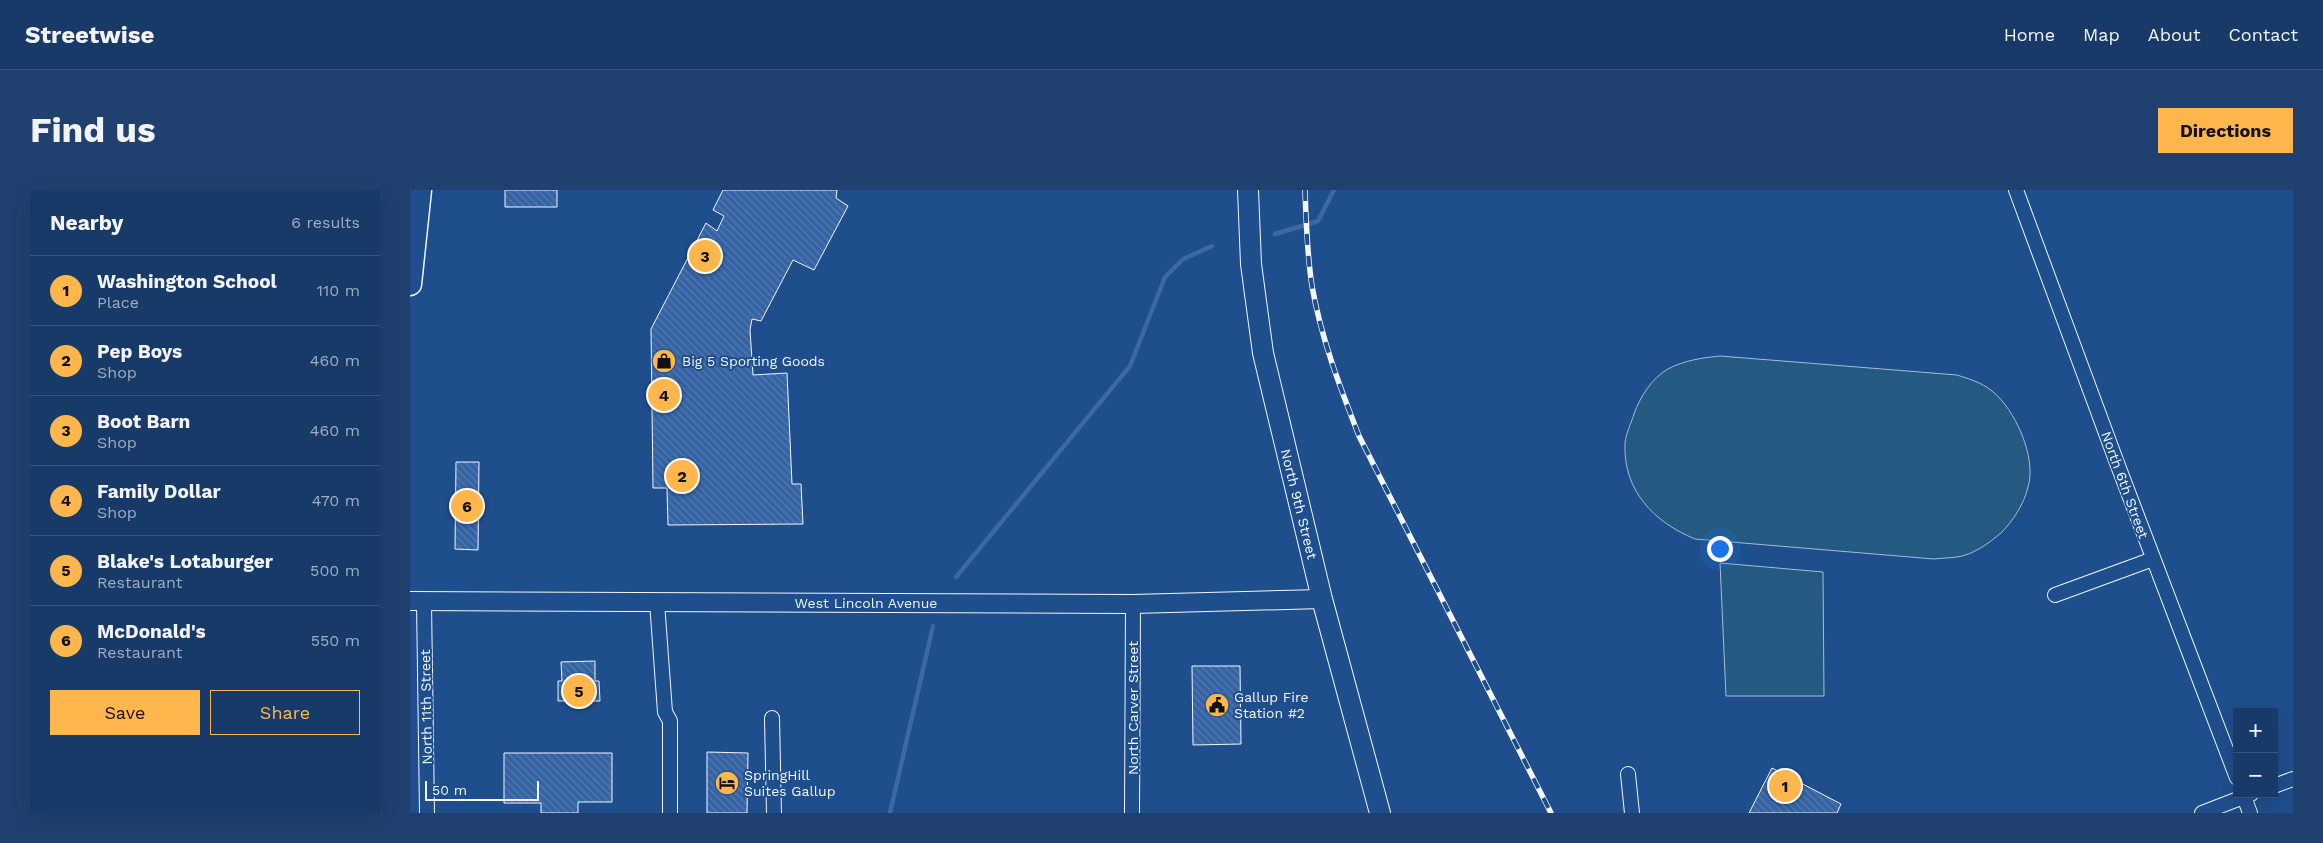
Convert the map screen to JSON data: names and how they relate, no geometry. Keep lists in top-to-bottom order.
{
  "streets": {
    "main road": ["North 9th Street"],
    "street": [
      "North 6th Street",
      "West Lincoln Avenue",
      "North 11th Street",
      "North Carver Street"
    ]
  },
  "crossings": [
    ["North 9th Street", "West Lincoln Avenue"],
    ["West Lincoln Avenue", "North 11th Street"],
    ["West Lincoln Avenue", "North Carver Street"]
  ],
  "places": {
    "shop": ["Big 5 Sporting Goods"],
    "public building": ["Gallup Fire Station #2"],
    "hotel": ["SpringHill Suites Gallup"]
  },
  "scale_bar": "50 m",
  "page": {
    "header": "Streetwise",
    "nav": [
      "Home",
      "Map",
      "About",
      "Contact"
    ],
    "buttons": [
      "Directions",
      ["Save", "Share"]
    ],
    "title": "Find us",
    "heading": ["Nearby", "6 results"],
    "pins": [
      "3",
      "4",
      "2",
      "6",
      "5",
      "1"
    ],
    "list": [
      {
        "mark": "1",
        "name": "Washington School",
        "note": "Place",
        "value": "110 m"
      },
      {
        "mark": "2",
        "name": "Pep Boys",
        "note": "Shop",
        "value": "460 m"
      },
      {
        "mark": "3",
        "name": "Boot Barn",
        "note": "Shop",
        "value": "460 m"
      },
      {
        "mark": "4",
        "name": "Family Dollar",
        "note": "Shop",
        "value": "470 m"
      },
      {
        "mark": "5",
        "name": "Blake's Lotaburger",
        "note": "Restaurant",
        "value": "500 m"
      },
      {
        "mark": "6",
        "name": "McDonald's",
        "note": "Restaurant",
        "value": "550 m"
      }
    ],
    "map_buttons": ["+", "−"],
    "scale": "50 m"
  }
}
